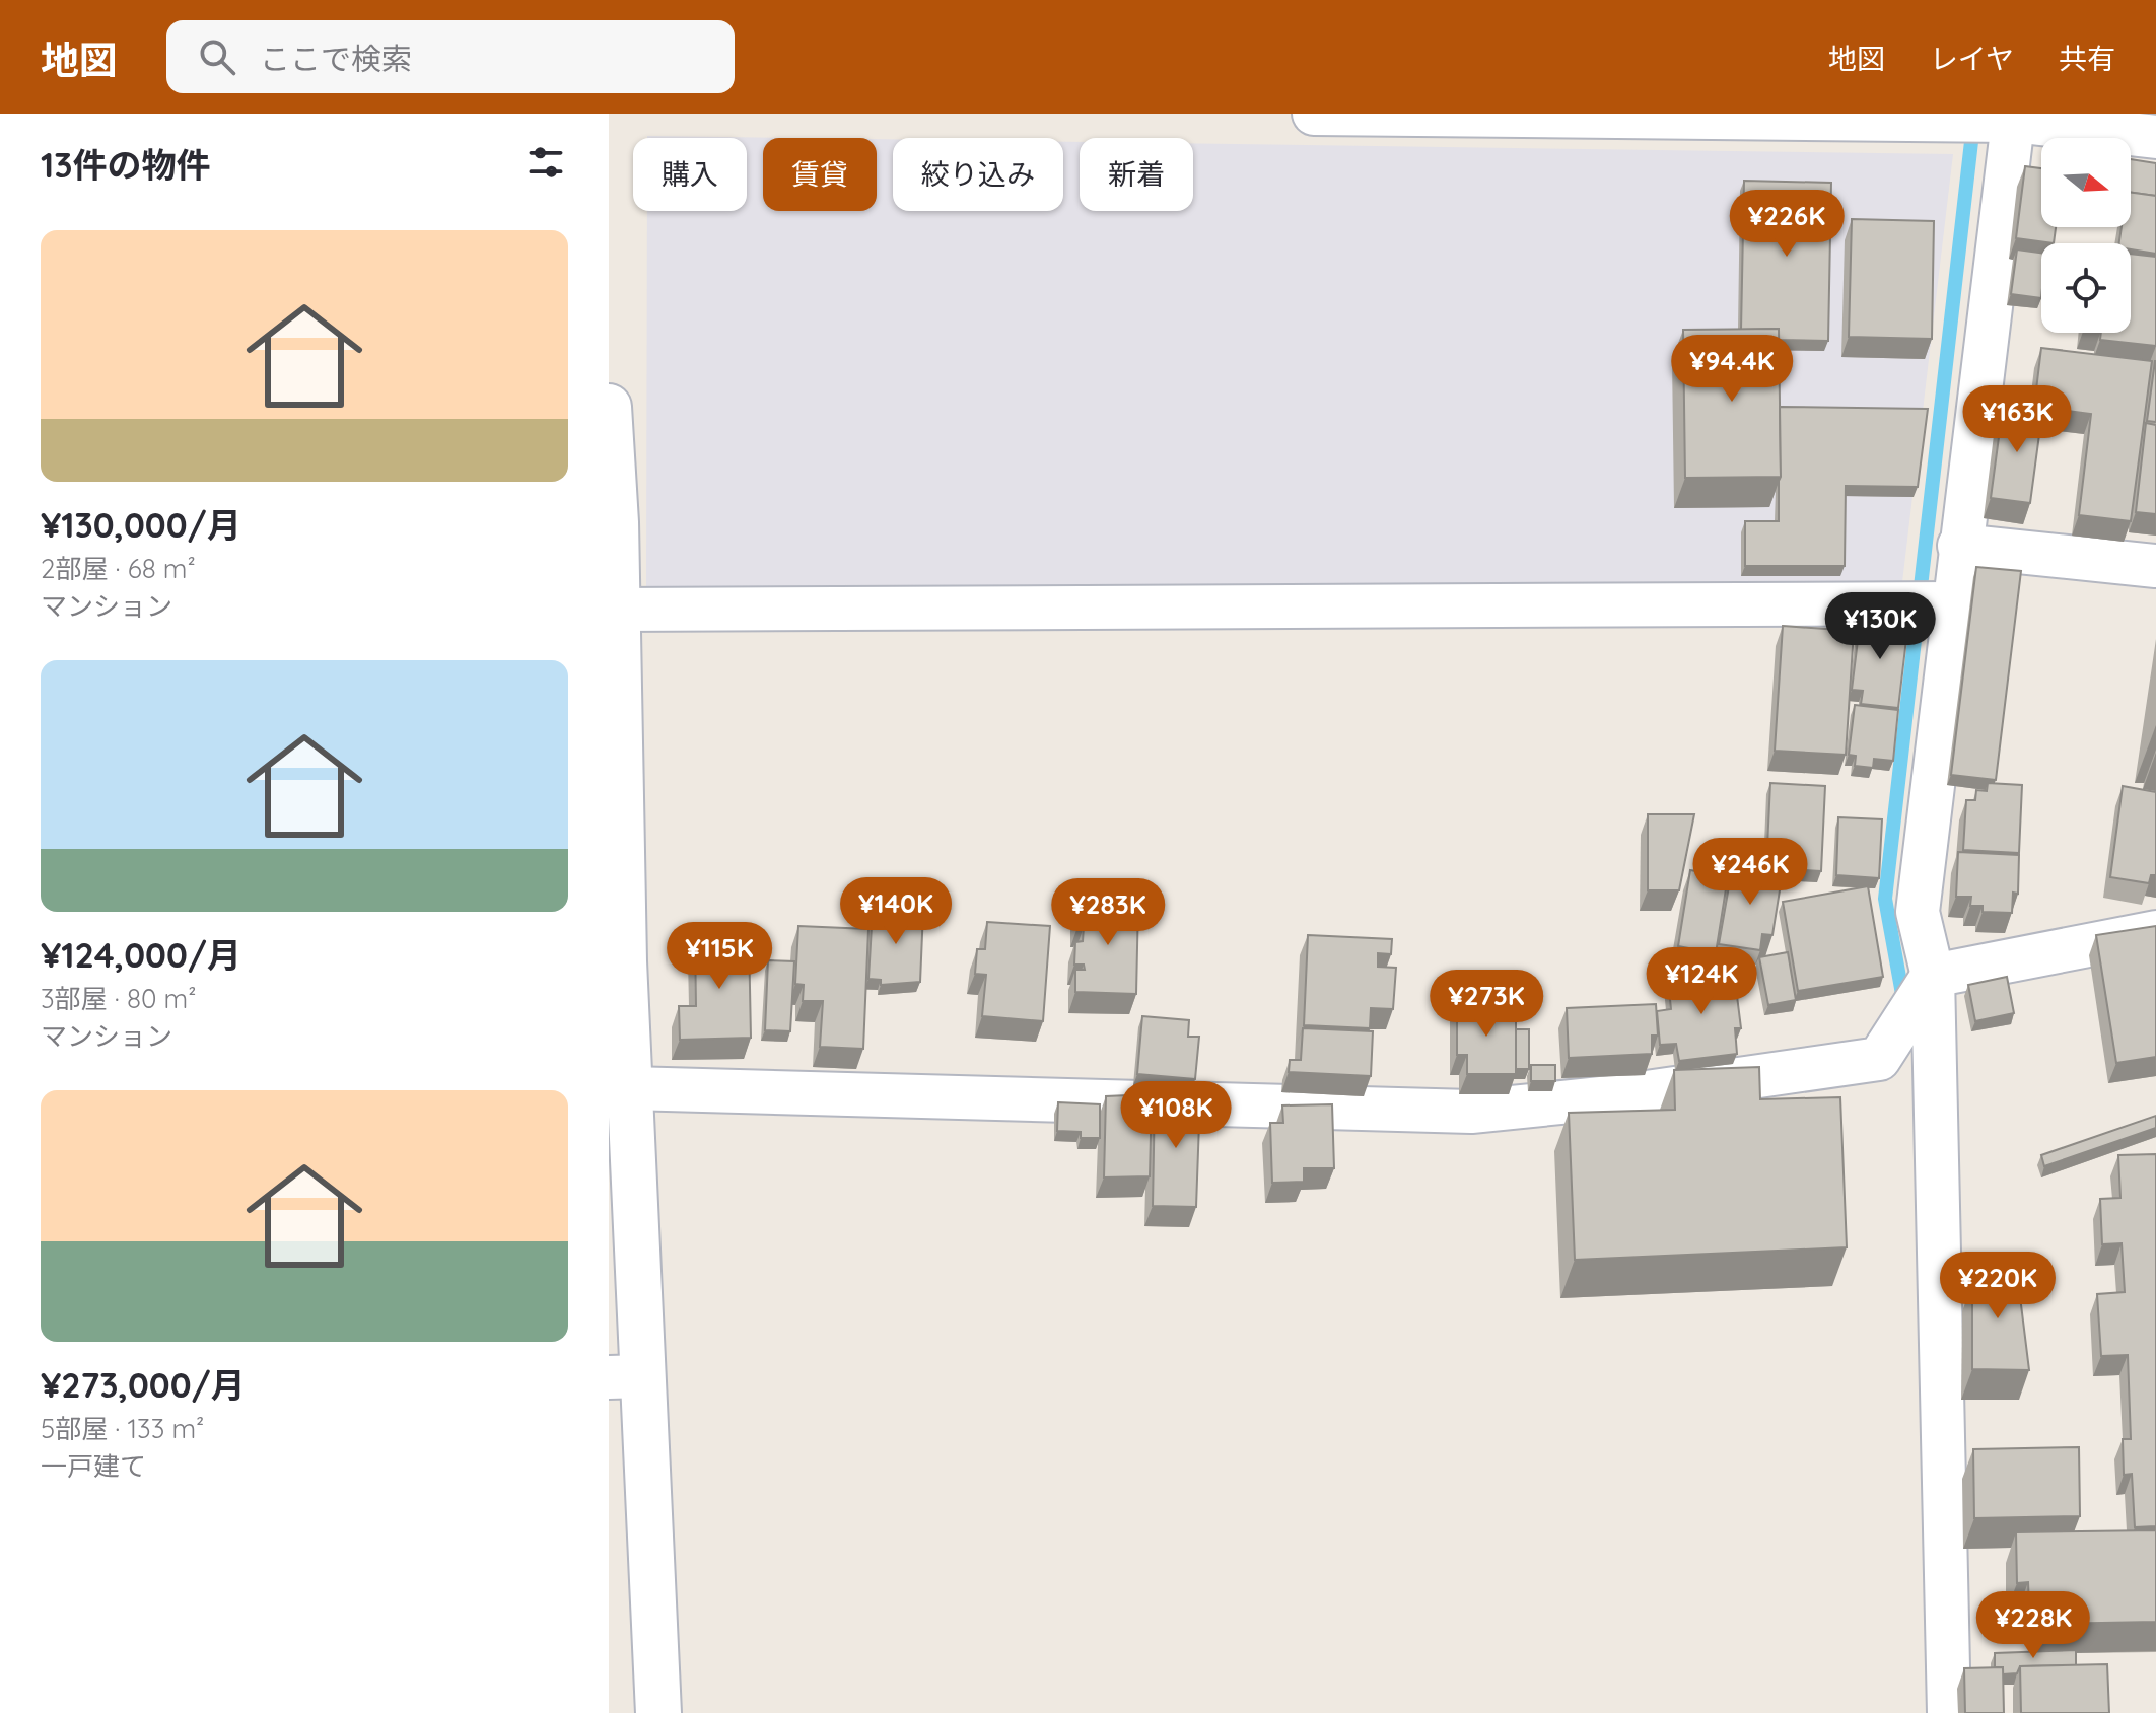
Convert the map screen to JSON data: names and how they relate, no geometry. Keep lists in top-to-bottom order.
{
  "north": "right",
  "page": {
    "header": "地図",
    "search": "ここで検索",
    "nav": ["地図", "レイヤ", "共有"],
    "heading": "13件の物件",
    "chip": [
      "購入",
      "賃貸",
      "絞り込み",
      "新着"
    ],
    "price": [
      "¥226K",
      "¥94.4K",
      "¥163K",
      "¥130K",
      "¥246K",
      "¥140K",
      "¥283K",
      "¥115K",
      "¥124K",
      "¥273K",
      "¥108K",
      "¥220K",
      "¥228K"
    ],
    "list": [
      {
        "name": "¥130,000/月",
        "note": "2部屋 · 68 m² · マンション"
      },
      {
        "name": "¥124,000/月",
        "note": "3部屋 · 80 m² · マンション"
      },
      {
        "name": "¥273,000/月",
        "note": "5部屋 · 133 m² · 一戸建て"
      }
    ]
  }
}
